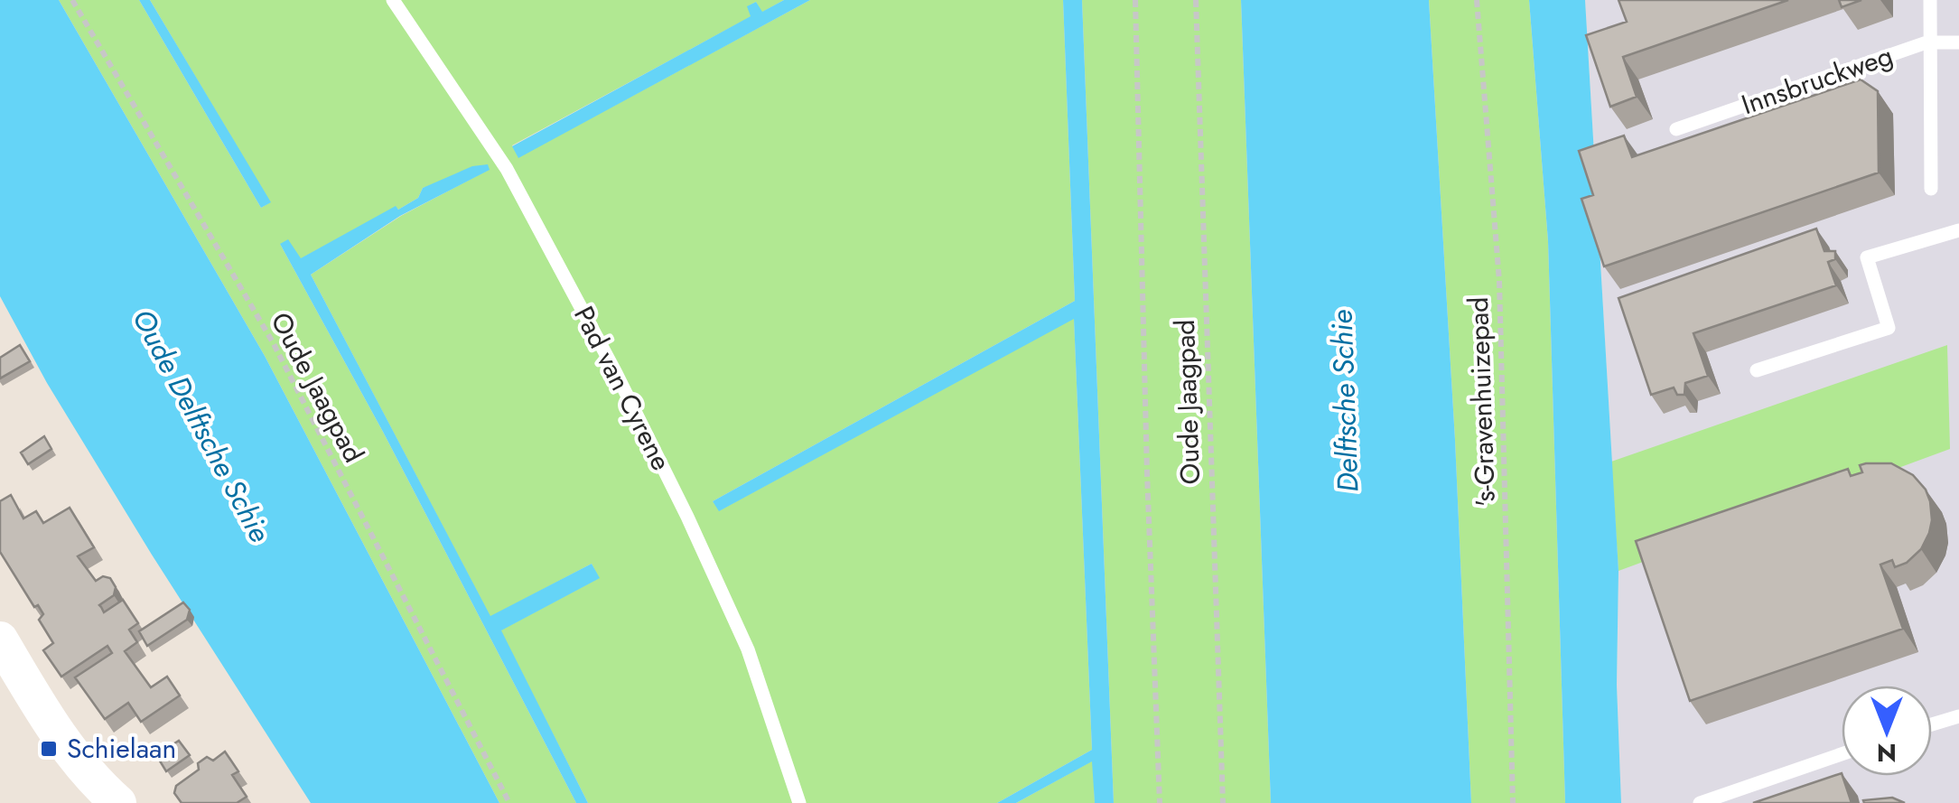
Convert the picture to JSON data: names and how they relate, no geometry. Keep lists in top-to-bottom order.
{
  "streets": {
    "lane": ["Innsbruckweg", "Pad van Cyrene"],
    "path": ["Oude Jaagpad", "'s-Gravenhuizepad"]
  },
  "water": ["Delftsche Schie", "Oude Delftsche Schie"],
  "places": {
    "transit": ["Schielaan"]
  },
  "north": "bottom"
}
